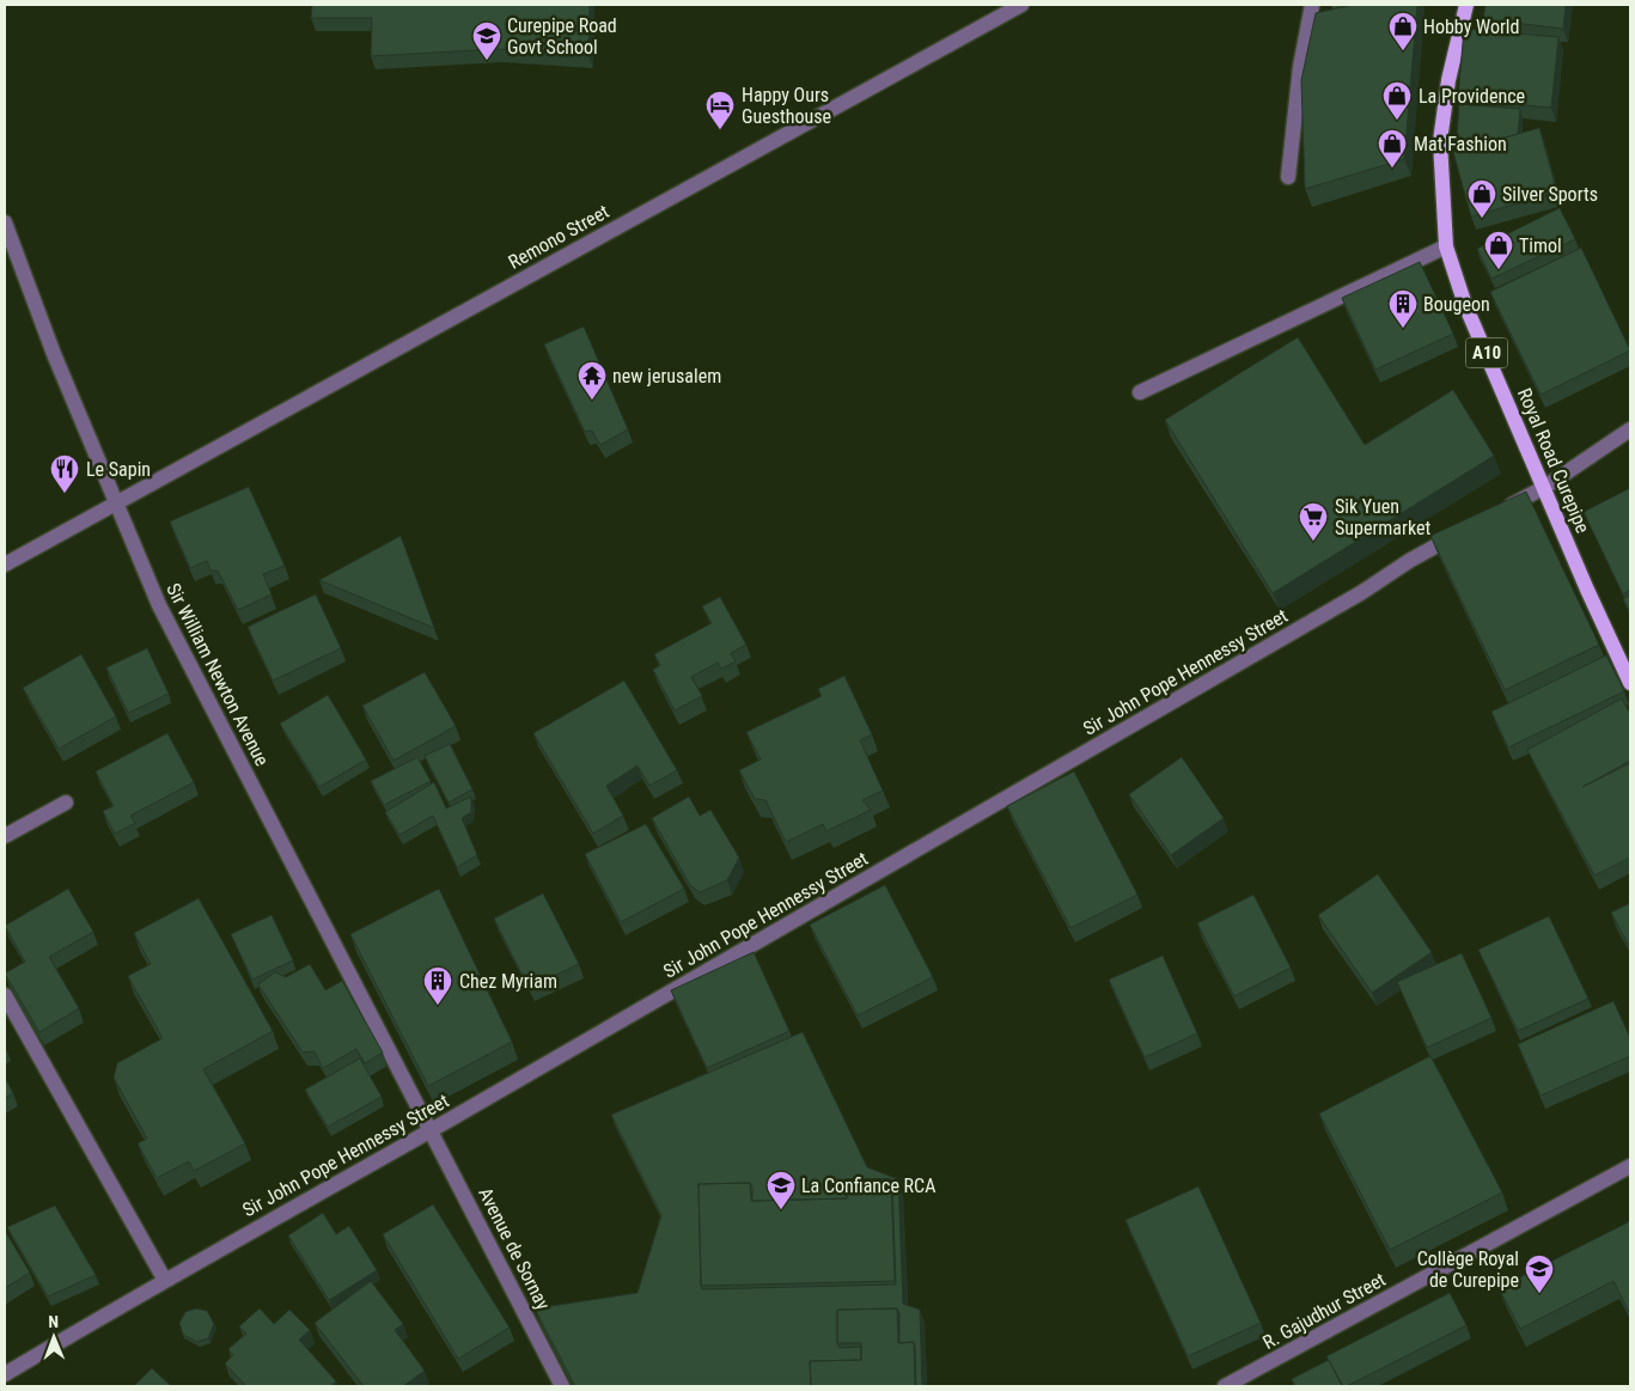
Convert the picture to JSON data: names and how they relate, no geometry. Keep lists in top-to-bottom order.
{
  "streets": {
    "main road": ["A10", "Royal Road Curepipe"],
    "street": [
      "Remono Street",
      "Sir John Pope Hennessy Street",
      "Sir William Newton Avenue",
      "Avenue de Sornay",
      "R. Gajudhur Street"
    ]
  },
  "crossings": [
    ["Remono Street", "Sir William Newton Avenue"],
    ["Sir John Pope Hennessy Street", "Sir William Newton Avenue"],
    ["Sir John Pope Hennessy Street", "Avenue de Sornay"],
    ["Sir William Newton Avenue", "Avenue de Sornay"]
  ],
  "places": {
    "shop": [
      "Hobby World",
      "La Providence",
      "Mat Fashion",
      "Silver Sports",
      "Timol"
    ],
    "school or university": ["Curepipe Road Govt School", "La Confiance RCA", "Collège Royal de Curepipe"],
    "hotel": ["Happy Ours Guesthouse"],
    "building": ["Bougeon", "Chez Myriam"],
    "temple": ["new jerusalem"],
    "restaurant": ["Le Sapin"],
    "supermarket": ["Sik Yuen Supermarket"]
  },
  "north": "top"
}
